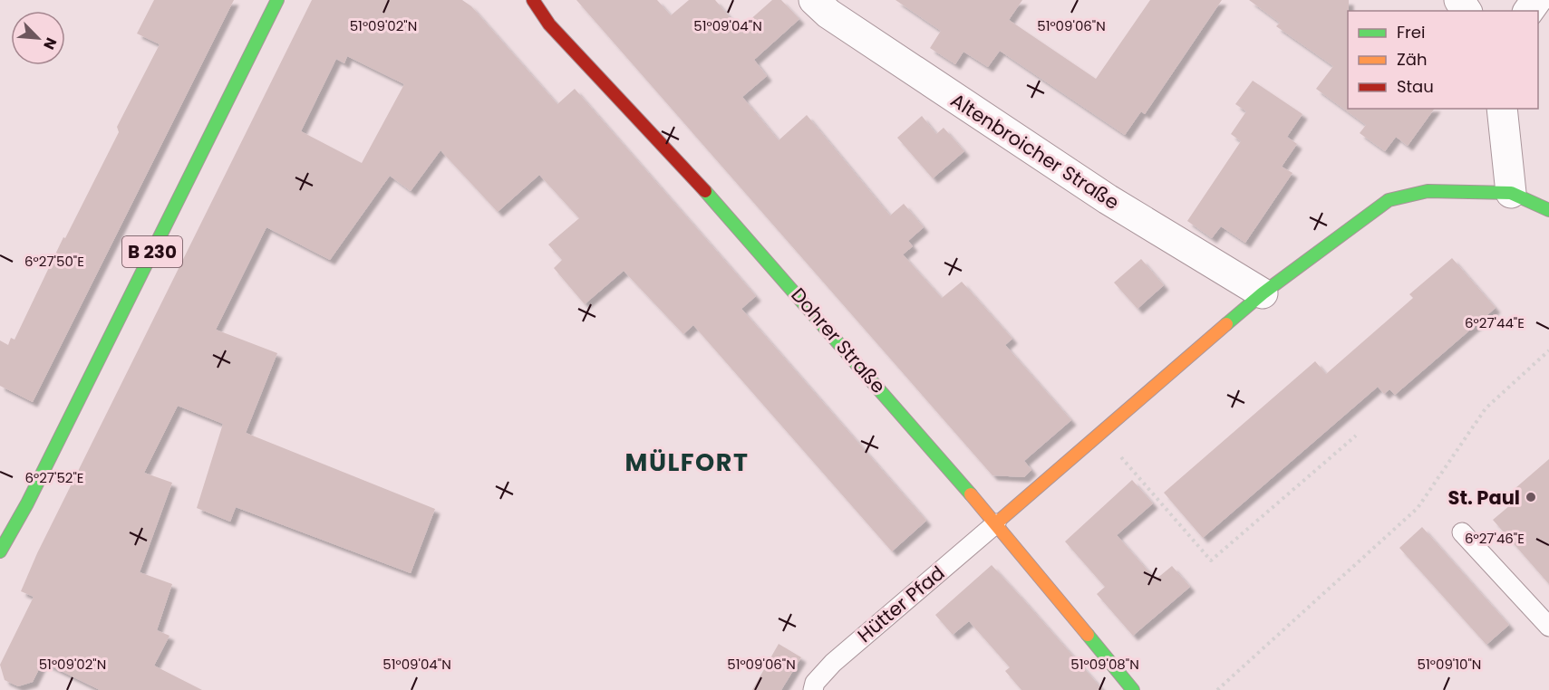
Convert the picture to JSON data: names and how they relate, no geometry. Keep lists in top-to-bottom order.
{
  "streets": {
    "street": ["Altenbroicher Straße", "B 230", "Dohrer Straße"],
    "lane": ["Hütter Pfad"]
  },
  "crossings": [
    ["Dohrer Straße", "Hütter Pfad"]
  ],
  "districts": ["MÜLFORT"],
  "places": ["St. Paul"],
  "legend": ["Frei", "Zäh", "Stau"],
  "north": "bottom right",
  "coordinates": [
    "51°09'02\"N",
    "51°09'04\"N",
    "51°09'06\"N",
    "6°27'50\"E",
    "6°27'44\"E",
    "6°27'52\"E",
    "6°27'46\"E",
    "51°09'08\"N",
    "51°09'10\"N"
  ]
}
